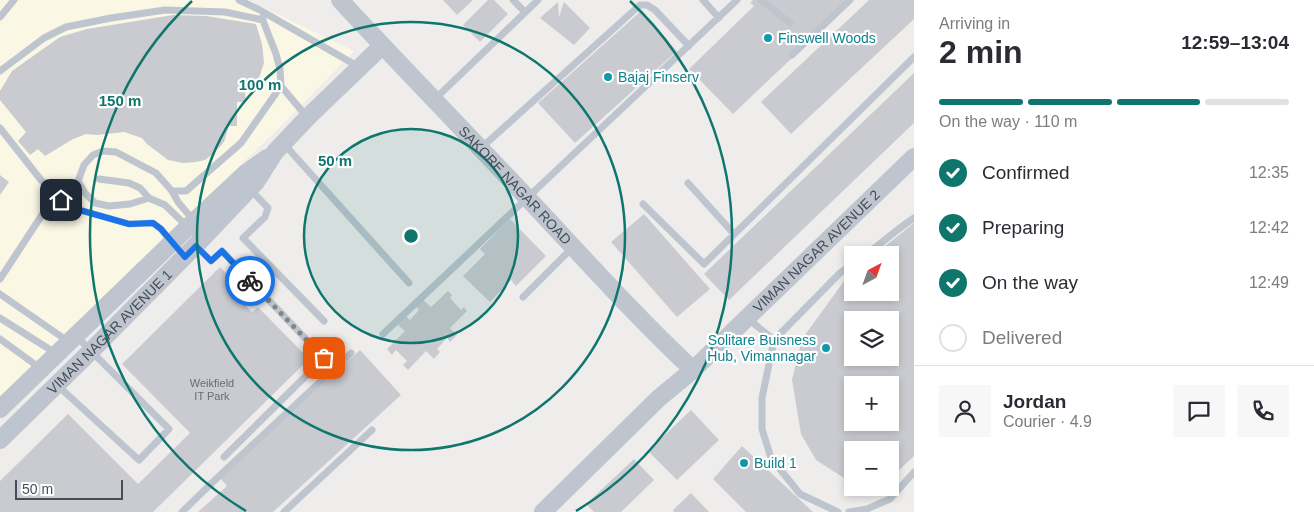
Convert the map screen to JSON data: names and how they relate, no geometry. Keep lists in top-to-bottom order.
{
  "streets": {
    "street": ["SAKORE NAGAR ROAD", "VIMAN NAGAR AVENUE 2", "VIMAN NAGAR AVENUE 1"]
  },
  "crossings": [
    ["SAKORE NAGAR ROAD", "VIMAN NAGAR AVENUE 2"],
    ["SAKORE NAGAR ROAD", "VIMAN NAGAR AVENUE 1"]
  ],
  "places": [
    "Finswell Woods",
    "Bajaj Finserv",
    "Solitare Buisness Hub, Vimannagar",
    "Build 1"
  ],
  "house_numbers": ["Weikfield IT Park"],
  "scale_bar": "50 m",
  "north": "top right",
  "page": {
    "heading": ["2 min", "Arriving in", "12:59–13:04"],
    "panel": ["Jordan", "Courier · 4.9"],
    "bar": "On the way · 110 m",
    "list": [
      ["Confirmed", "12:35"],
      ["Preparing", "12:42"],
      ["On the way", "12:49"],
      "Delivered"
    ],
    "map_buttons": ["+", "−"],
    "scale": "50 m"
  },
  "rings": ["100 m", "150 m", "50 m"]
}
